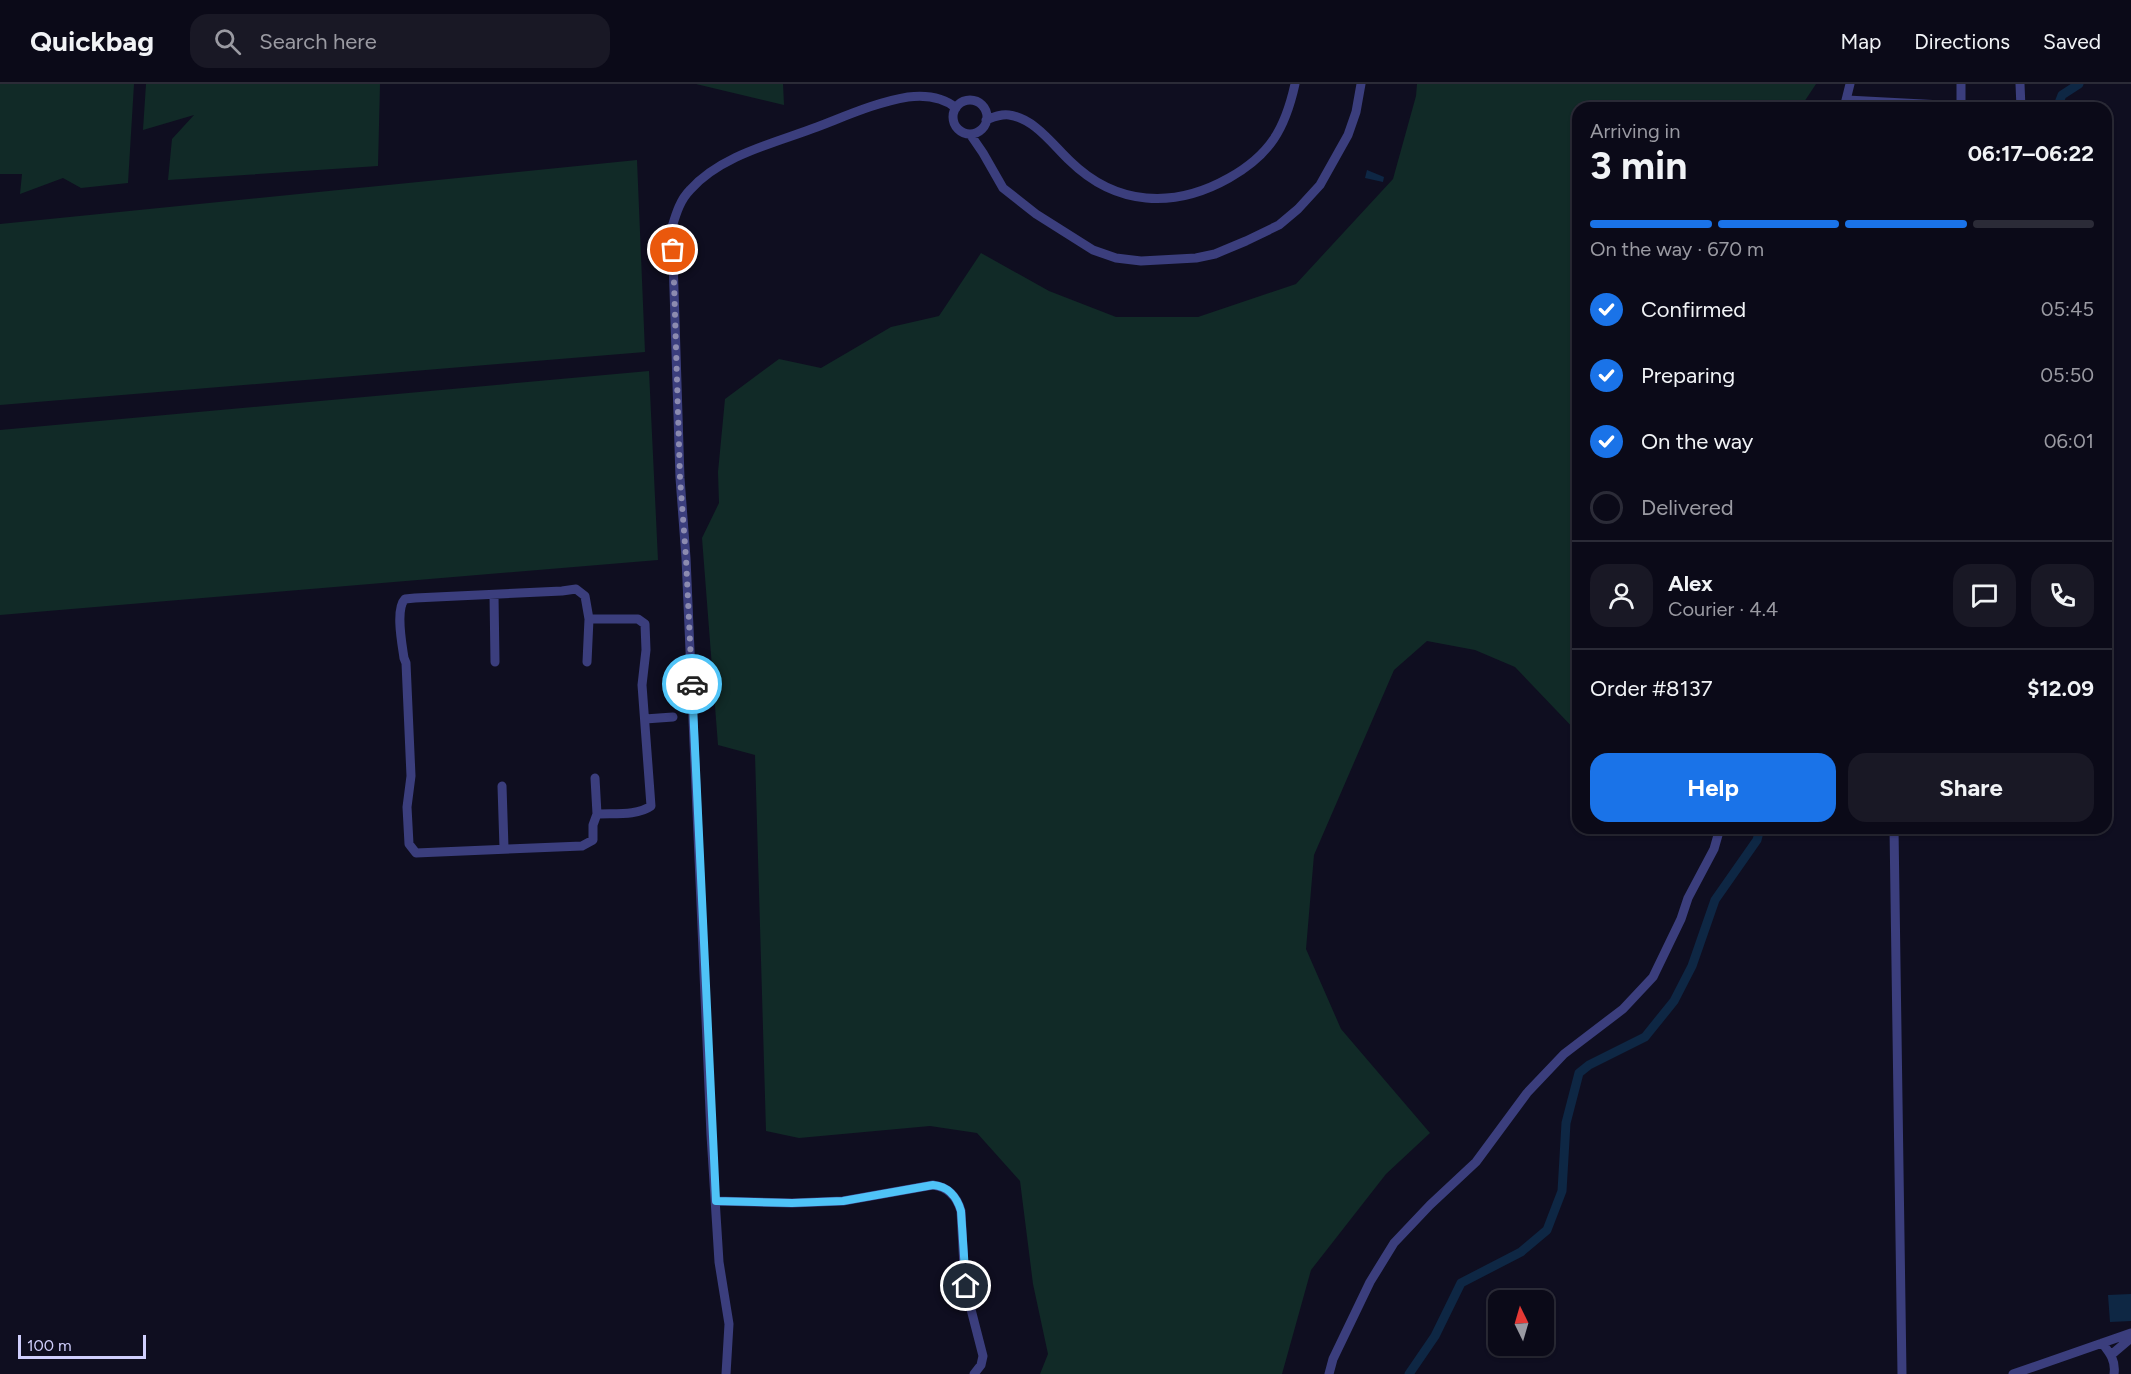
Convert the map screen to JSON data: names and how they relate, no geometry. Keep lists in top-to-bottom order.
{
  "scale_bar": "100 m",
  "north": "top",
  "page": {
    "header": "Quickbag",
    "search": "Search here",
    "nav": ["Map", "Directions", "Saved"],
    "heading": ["3 min", "Arriving in", "06:17–06:22"],
    "panel": [
      "Alex",
      "Courier · 4.4",
      "Order #8137",
      "$12.09"
    ],
    "bar": "On the way · 670 m",
    "list": [
      ["Confirmed", "05:45"],
      ["Preparing", "05:50"],
      ["On the way", "06:01"],
      "Delivered"
    ],
    "buttons": ["Help", "Share"],
    "scale": "100 m"
  }
}
